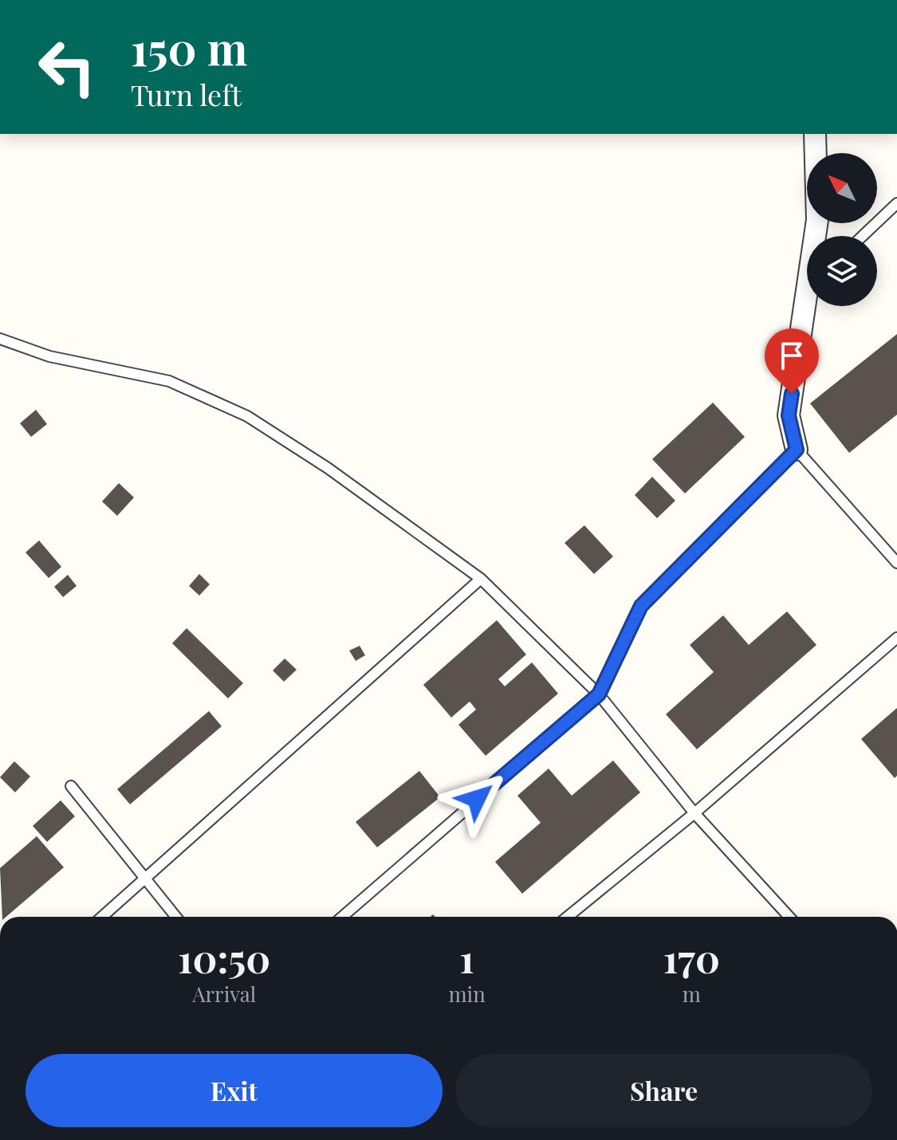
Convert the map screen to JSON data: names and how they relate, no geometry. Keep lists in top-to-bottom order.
{
  "north": "top left",
  "page": {
    "turn": ["150 m", "Turn left"],
    "eta": [
      "10:50",
      "Arrival",
      "1",
      "min",
      "170",
      "m"
    ],
    "buttons": ["Exit", "Share"]
  }
}
